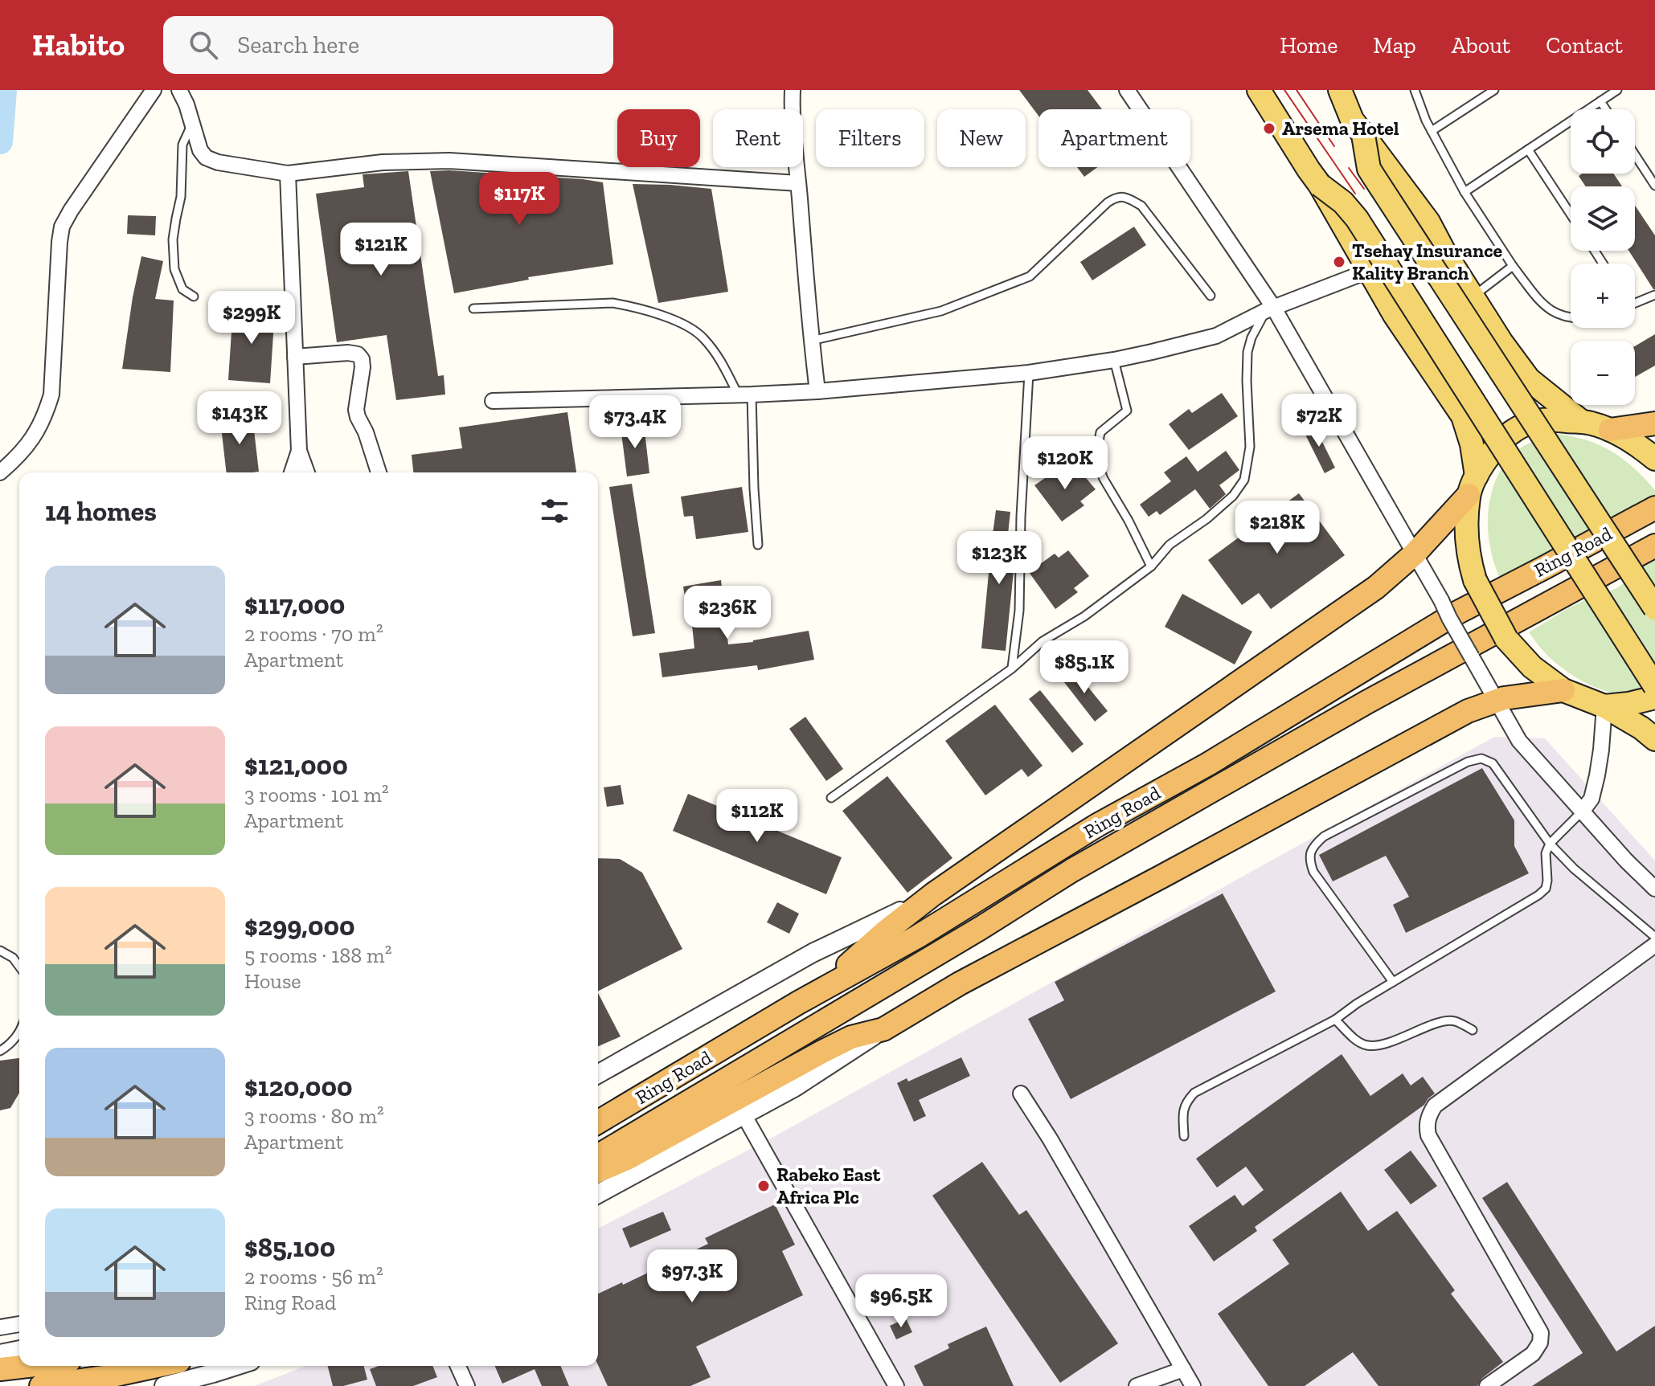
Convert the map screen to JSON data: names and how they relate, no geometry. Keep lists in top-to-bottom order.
{
  "streets": {
    "highway": ["Ring Road"]
  },
  "places": ["Arsema Hotel", "Tsehay Insurance Kality Branch", "Rabeko East Africa Plc"],
  "page": {
    "header": "Habito",
    "search": "Search here",
    "nav": [
      "Home",
      "Map",
      "About",
      "Contact"
    ],
    "map_buttons": ["+", "−"],
    "chip": [
      "Buy",
      "Rent",
      "Filters",
      "New",
      "Apartment"
    ],
    "price": [
      "$117K",
      "$121K",
      "$299K",
      "$143K",
      "$72K",
      "$73.4K",
      "$120K",
      "$218K",
      "$123K",
      "$236K",
      "$85.1K",
      "$112K",
      "$97.3K",
      "$96.5K"
    ],
    "heading": "14 homes",
    "list": [
      {
        "name": "$117,000",
        "note": "2 rooms · 70 m² · Apartment"
      },
      {
        "name": "$121,000",
        "note": "3 rooms · 101 m² · Apartment"
      },
      {
        "name": "$299,000",
        "note": "5 rooms · 188 m² · House"
      },
      {
        "name": "$120,000",
        "note": "3 rooms · 80 m² · Apartment"
      },
      {
        "name": "$85,100",
        "note": "2 rooms · 56 m² · Ring Road"
      }
    ]
  }
}
